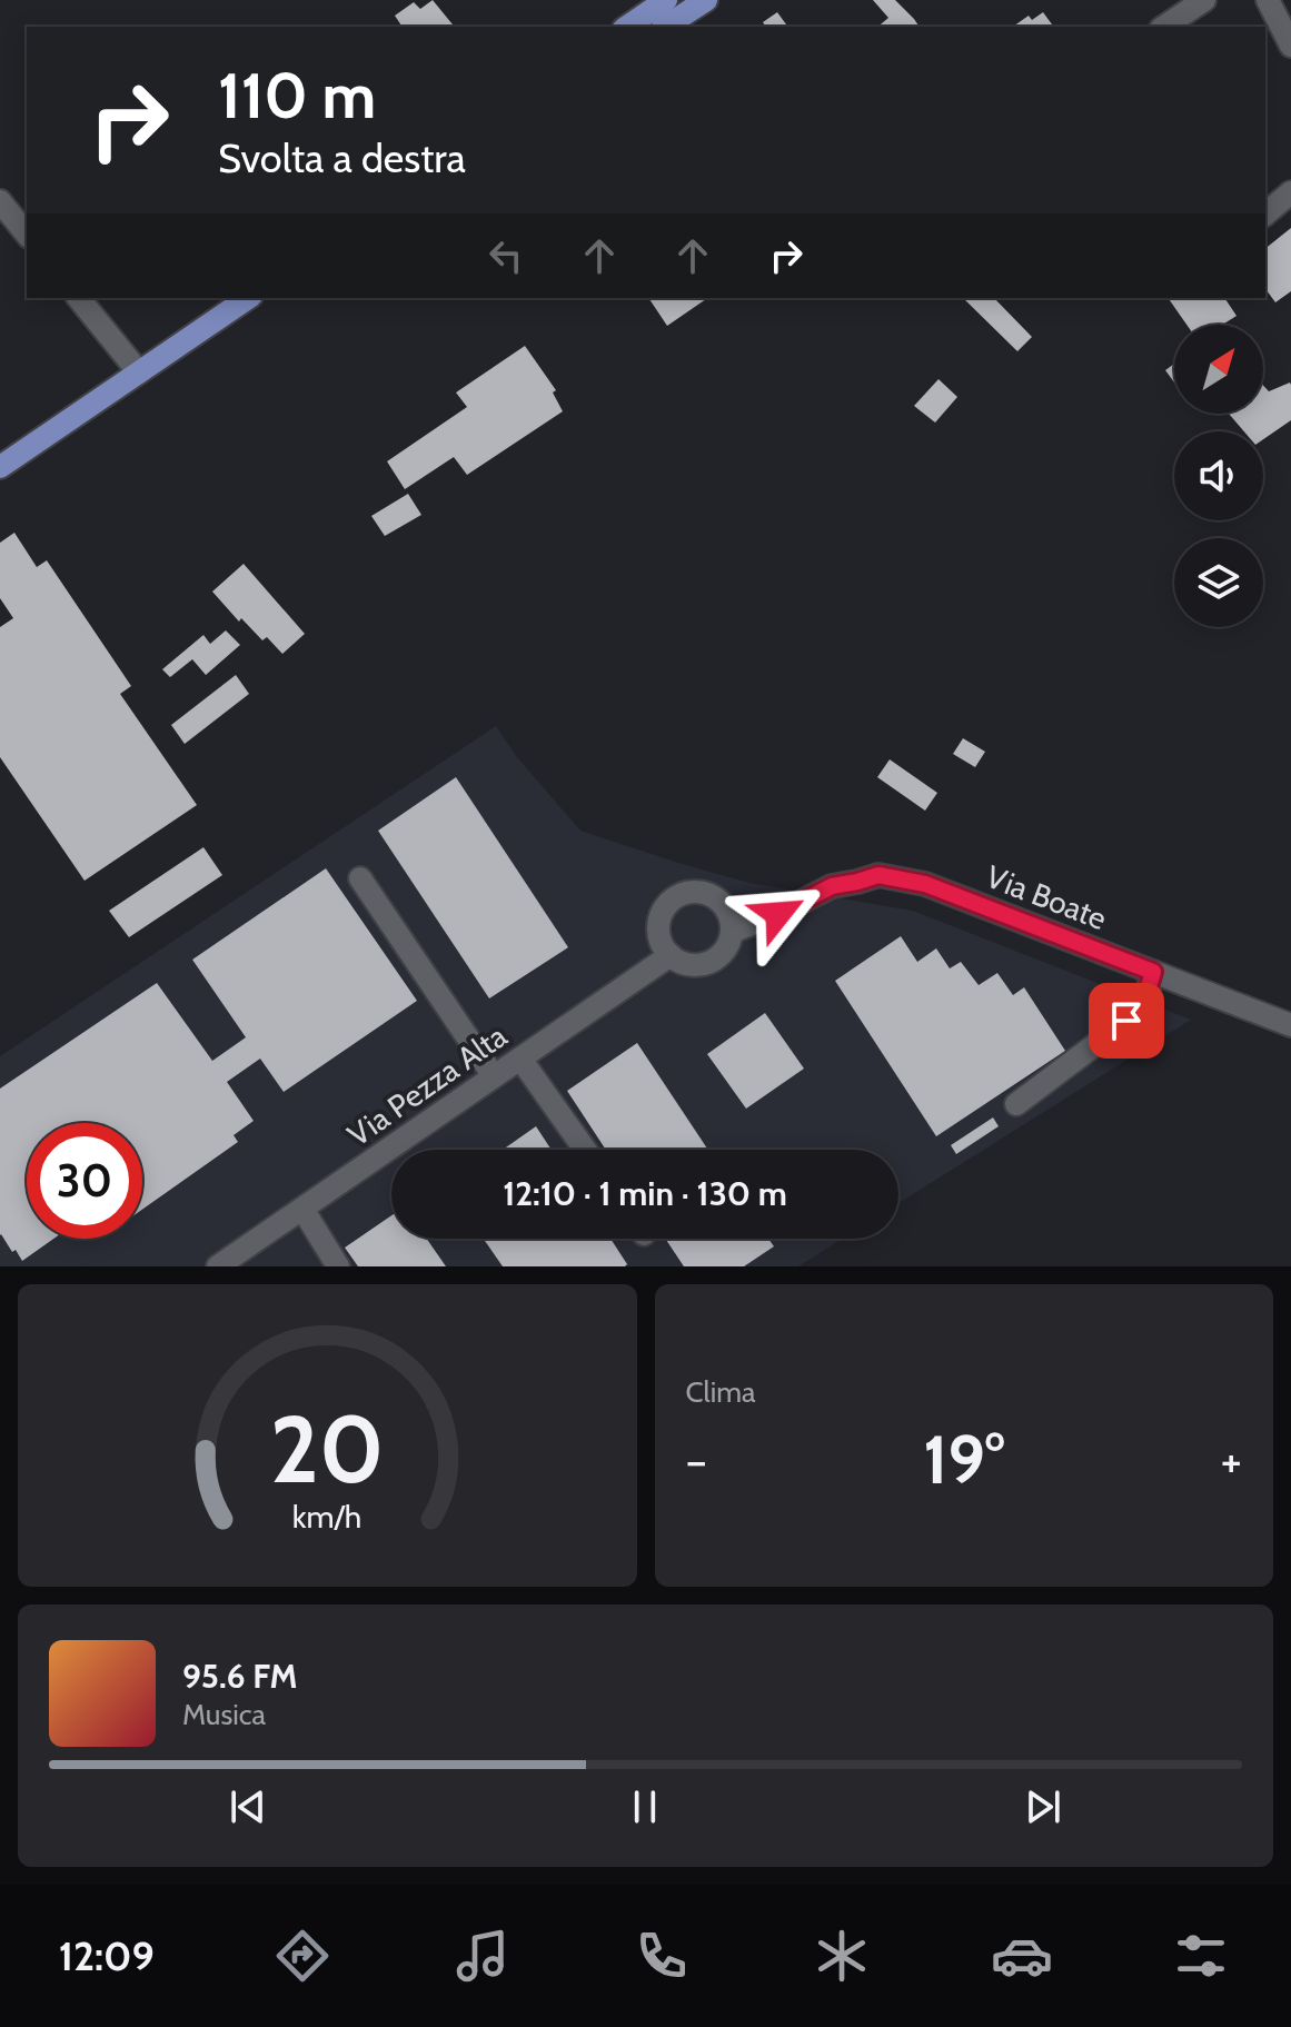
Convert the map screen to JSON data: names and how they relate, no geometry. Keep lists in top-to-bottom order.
{
  "streets": {
    "street": ["Via Boate", "Via Pezza Alta"]
  },
  "crossings": [
    ["Via Boate", "Via Pezza Alta"]
  ],
  "north": "top right",
  "page": {
    "turn": ["110 m", "Svolta a destra"],
    "limit": "30",
    "trip": "12:10 · 1 min · 130 m",
    "tile": "Clima",
    "heat": ["−", "19°", "+"],
    "song": ["95.6 FM", "Musica"],
    "tabs": "12:09",
    "gauge": ["20", "km/h"]
  }
}
